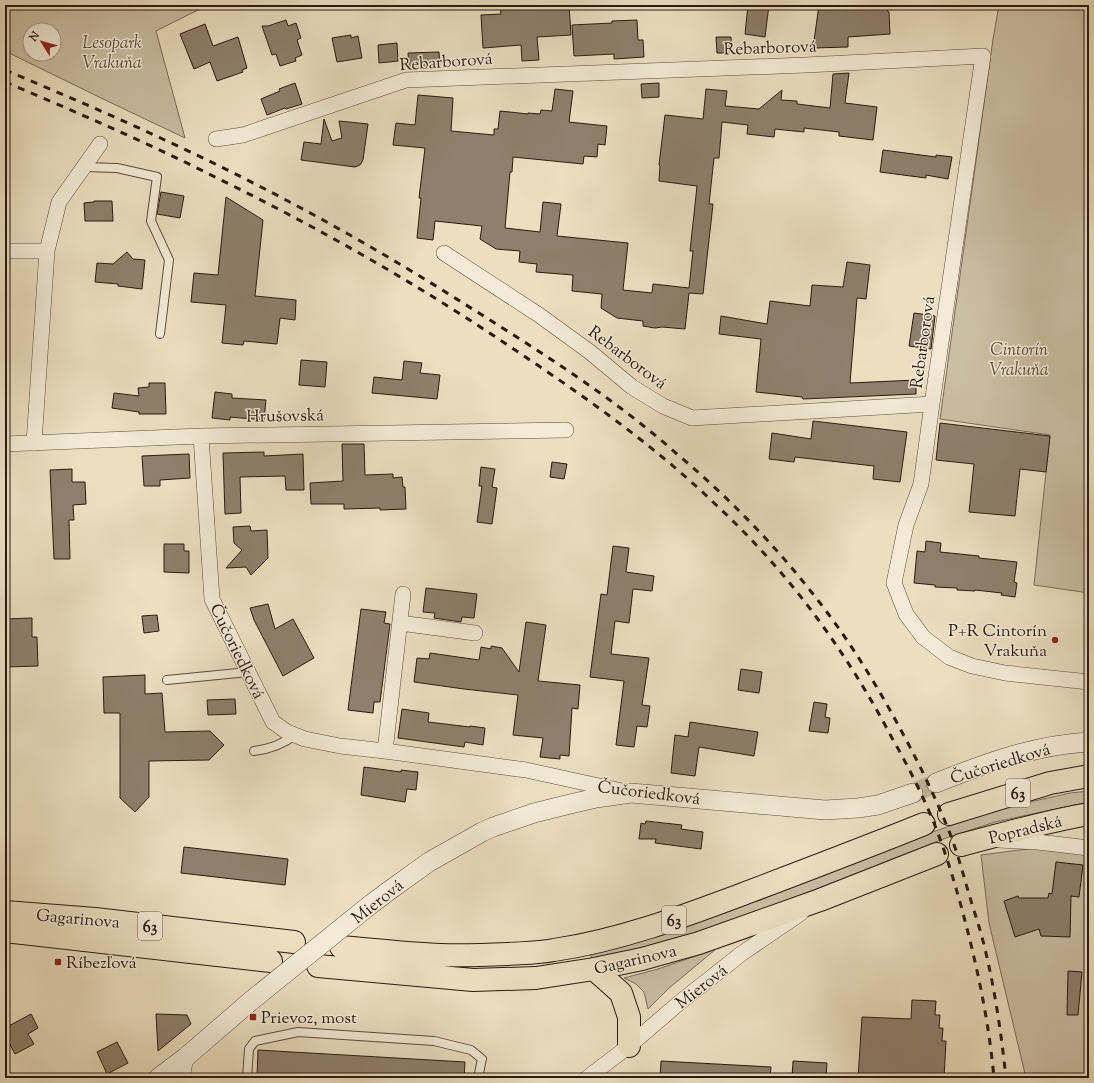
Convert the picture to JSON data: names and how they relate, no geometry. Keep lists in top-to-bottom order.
{
  "streets": {
    "main road": ["63", "Popradská", "Gagarinova"],
    "street": [
      "Rebarborová",
      "Hrušovská",
      "Čučoriedková",
      "Mierová"
    ]
  },
  "crossings": [
    ["Hrušovská", "Čučoriedková"],
    ["Čučoriedková", "Mierová"],
    ["Mierová", "Gagarinova"]
  ],
  "parks": ["Lesopark Vrakuňa", "Cintorín Vrakuňa"],
  "places": {
    "other": ["P+R Cintorín Vrakuňa"],
    "transit": ["Ríbezľová", "Prievoz, most"]
  },
  "north": "top left"
}
